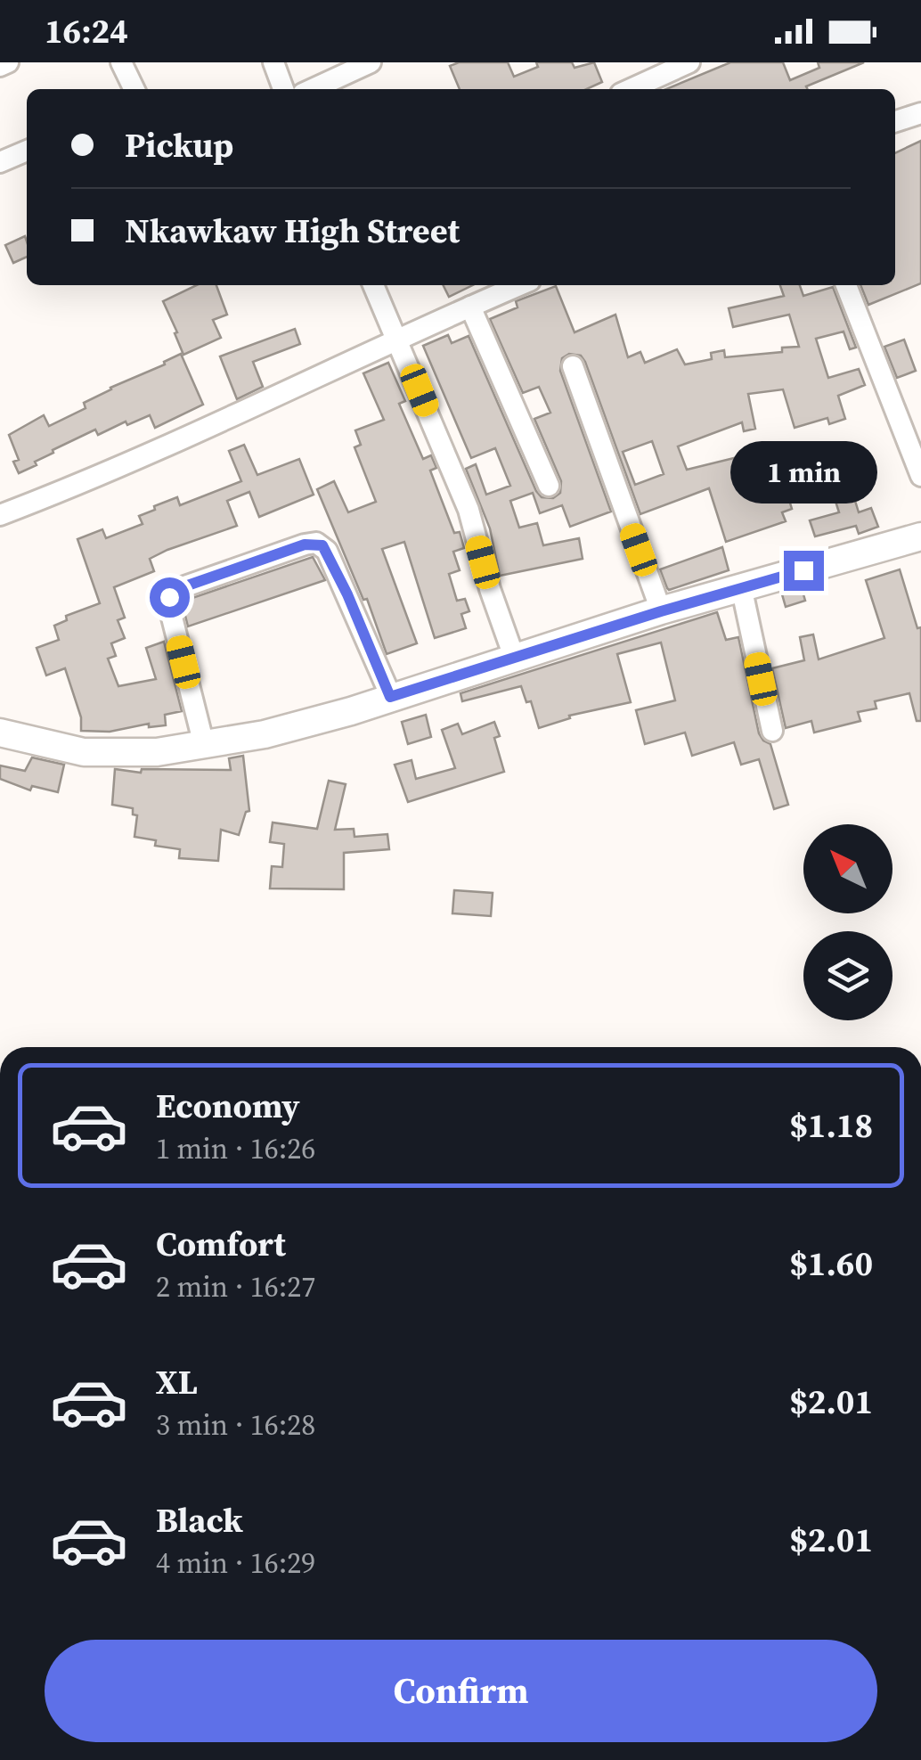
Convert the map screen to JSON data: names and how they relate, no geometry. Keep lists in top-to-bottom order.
{
  "north": "top left",
  "page": {
    "status": "16:24",
    "banner": ["Pickup", "Nkawkaw High Street"],
    "bubble": "1 min",
    "list": [
      {
        "name": "Economy",
        "note": "1 min · 16:26",
        "value": "$1.18"
      },
      {
        "name": "Comfort",
        "note": "2 min · 16:27",
        "value": "$1.60"
      },
      {
        "name": "XL",
        "note": "3 min · 16:28",
        "value": "$2.01"
      },
      {
        "name": "Black",
        "note": "4 min · 16:29",
        "value": "$2.01"
      }
    ],
    "buttons": "Confirm"
  }
}
